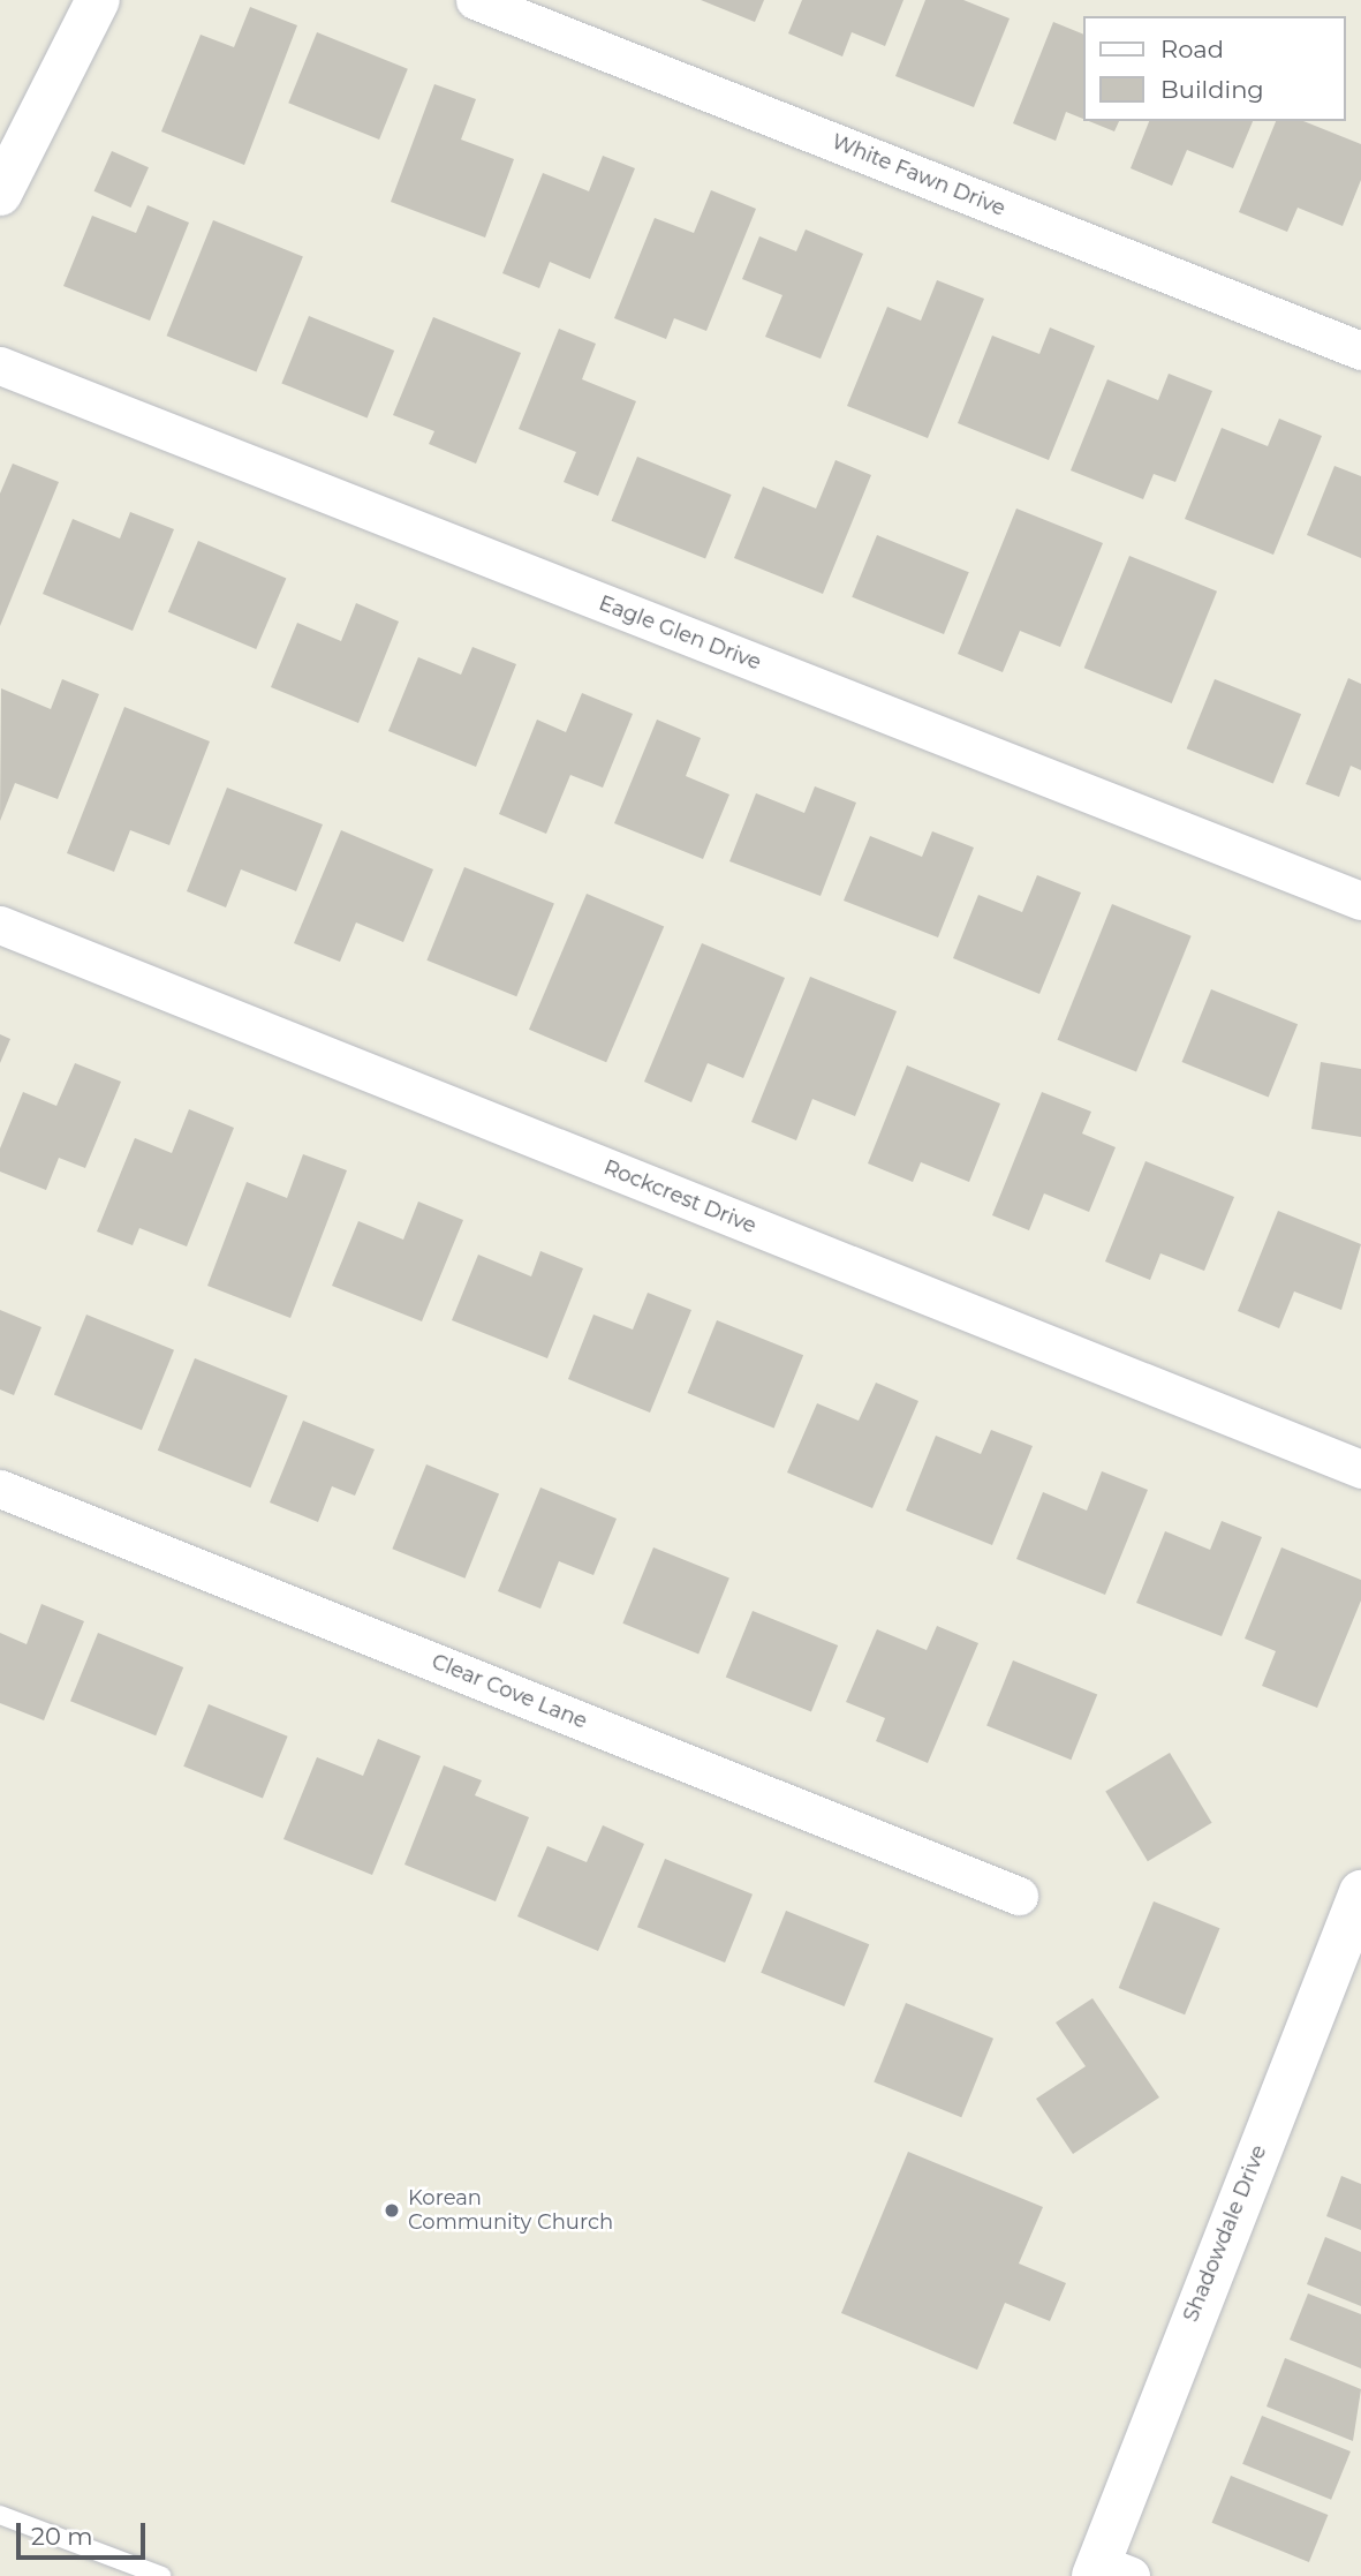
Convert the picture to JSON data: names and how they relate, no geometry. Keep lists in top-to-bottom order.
{
  "streets": {
    "street": [
      "White Fawn Drive",
      "Eagle Glen Drive",
      "Rockcrest Drive",
      "Clear Cove Lane",
      "Shadowdale Drive"
    ]
  },
  "places": ["Korean Community Church"],
  "legend": ["Road", "Building"],
  "scale_bar": "20 m"
}
